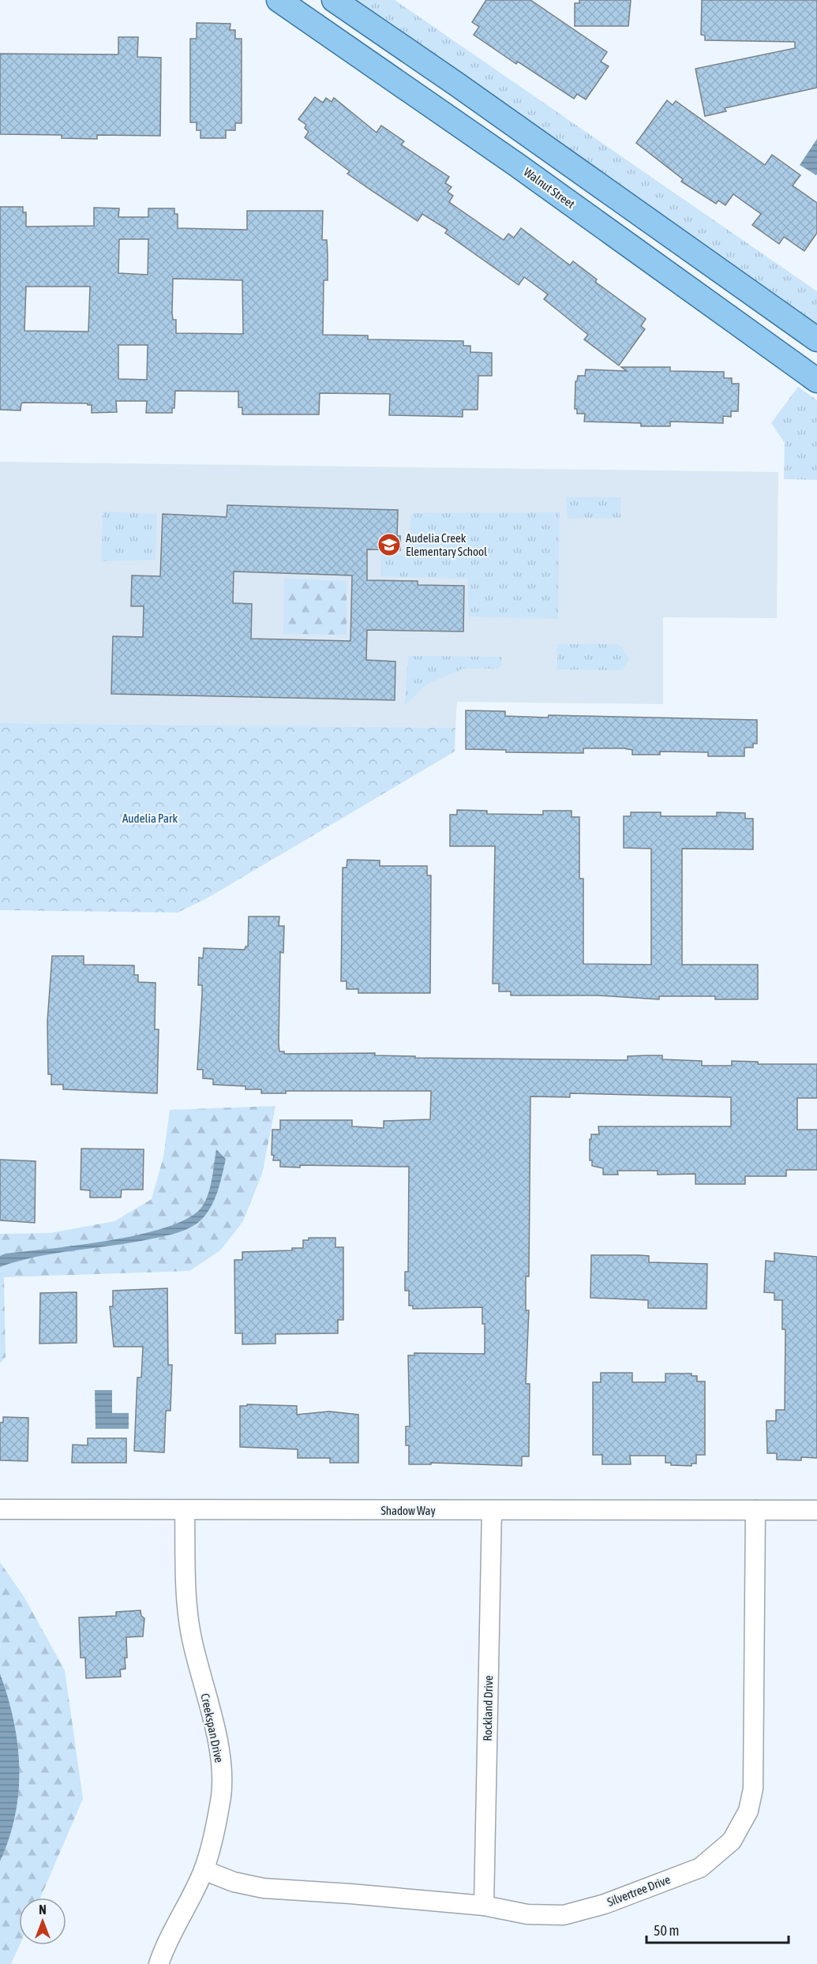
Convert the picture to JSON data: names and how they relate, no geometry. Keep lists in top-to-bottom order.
{
  "streets": {
    "main road": ["Walnut Street"],
    "street": [
      "Shadow Way",
      "Rockland Drive",
      "Creekspan Drive",
      "Silvertree Drive"
    ]
  },
  "crossings": [
    ["Shadow Way", "Rockland Drive"],
    ["Shadow Way", "Creekspan Drive"],
    ["Shadow Way", "Silvertree Drive"],
    ["Rockland Drive", "Silvertree Drive"],
    ["Creekspan Drive", "Silvertree Drive"]
  ],
  "parks": ["Audelia Park"],
  "places": {
    "school or university": ["Audelia Creek Elementary School"]
  },
  "scale_bar": "50 m",
  "north": "top"
}
